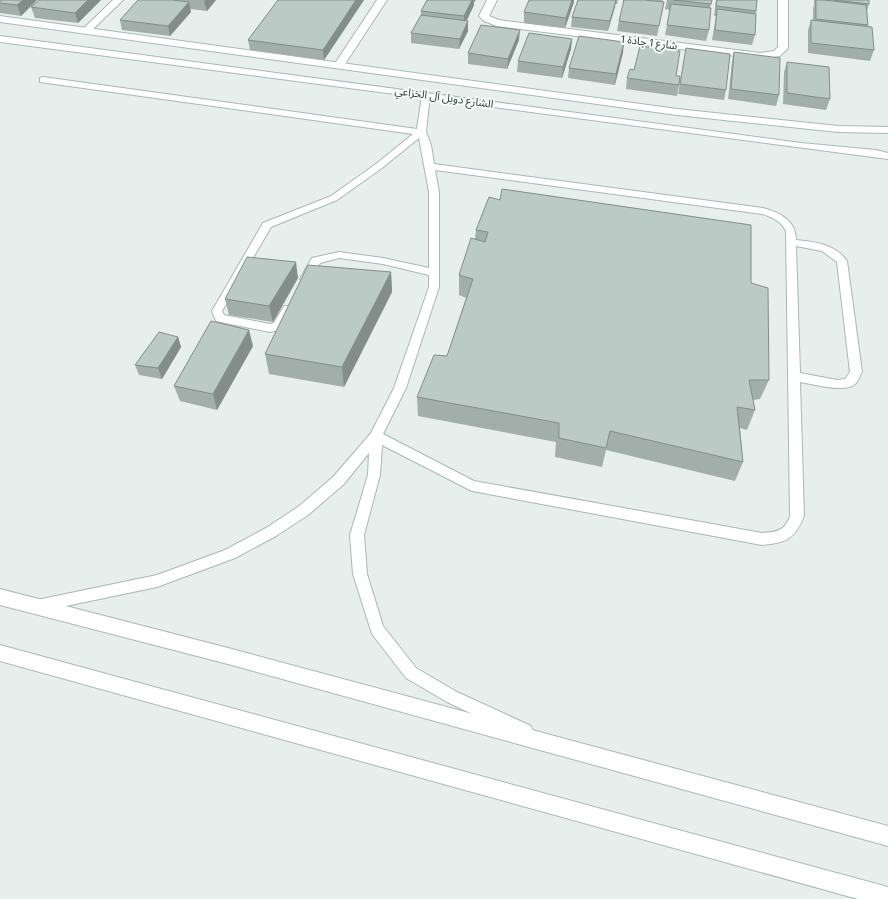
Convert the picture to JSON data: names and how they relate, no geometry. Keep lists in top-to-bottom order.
{
  "streets": {
    "main road": ["شارع 1 جادة 1", "الشارع دوبل آل الخزاعي"]
  }
}
